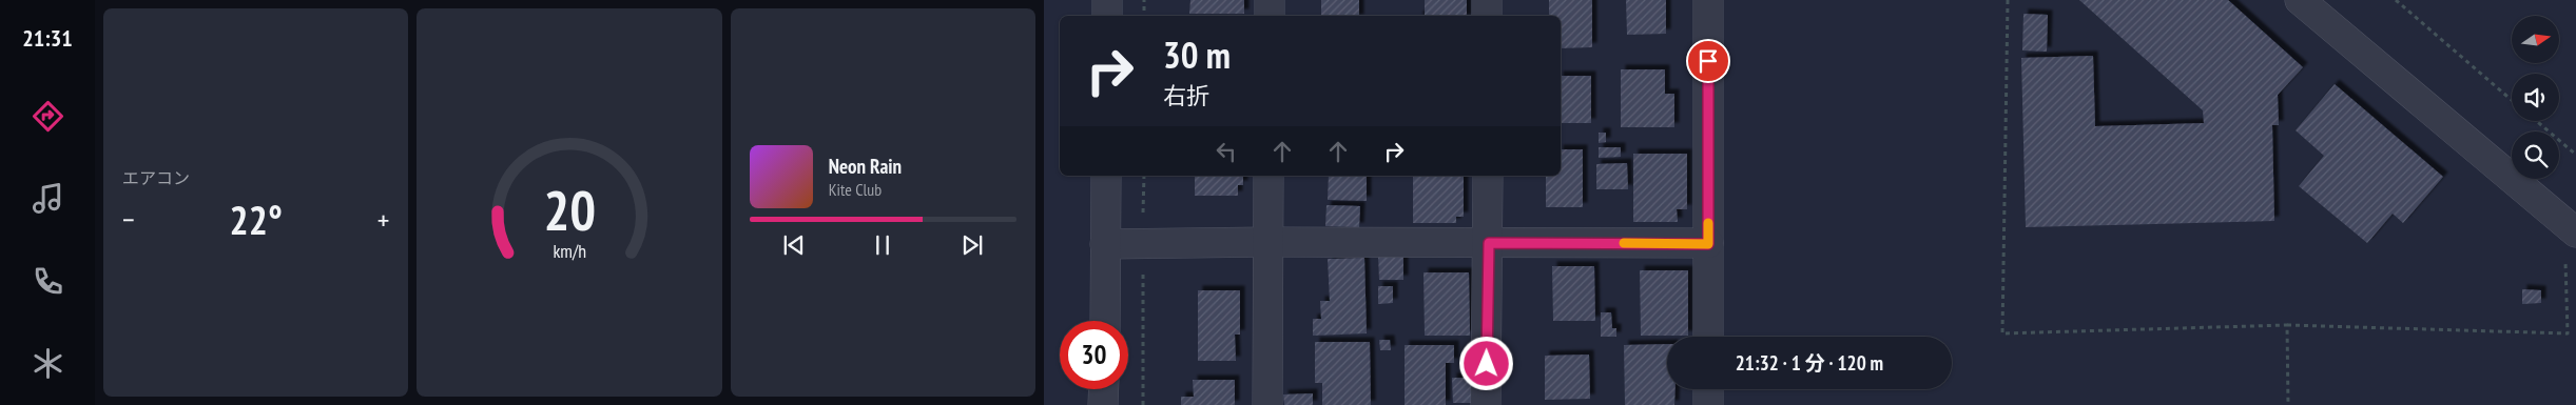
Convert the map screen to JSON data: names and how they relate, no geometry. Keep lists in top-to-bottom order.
{
  "north": "right",
  "page": {
    "tabs": "21:31",
    "tile": "エアコン",
    "turn": ["30 m", "右折"],
    "song": ["Neon Rain", "Kite Club"],
    "heat": ["−", "22°", "+"],
    "limit": "30",
    "trip": "21:32 · 1 分 · 120 m",
    "gauge": ["20", "km/h"]
  }
}
